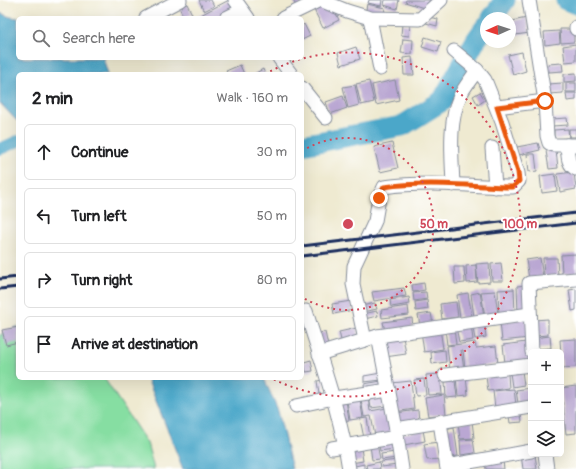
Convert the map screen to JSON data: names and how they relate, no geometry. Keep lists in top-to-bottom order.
{
  "north": "left",
  "page": {
    "search": "Search here",
    "heading": ["2 min", "Walk · 160 m"],
    "list": [
      ["Continue", "30 m"],
      ["Turn left", "50 m"],
      ["Turn right", "80 m"],
      "Arrive at destination"
    ],
    "map_buttons": ["+", "−"]
  },
  "rings": ["50 m", "100 m"]
}
